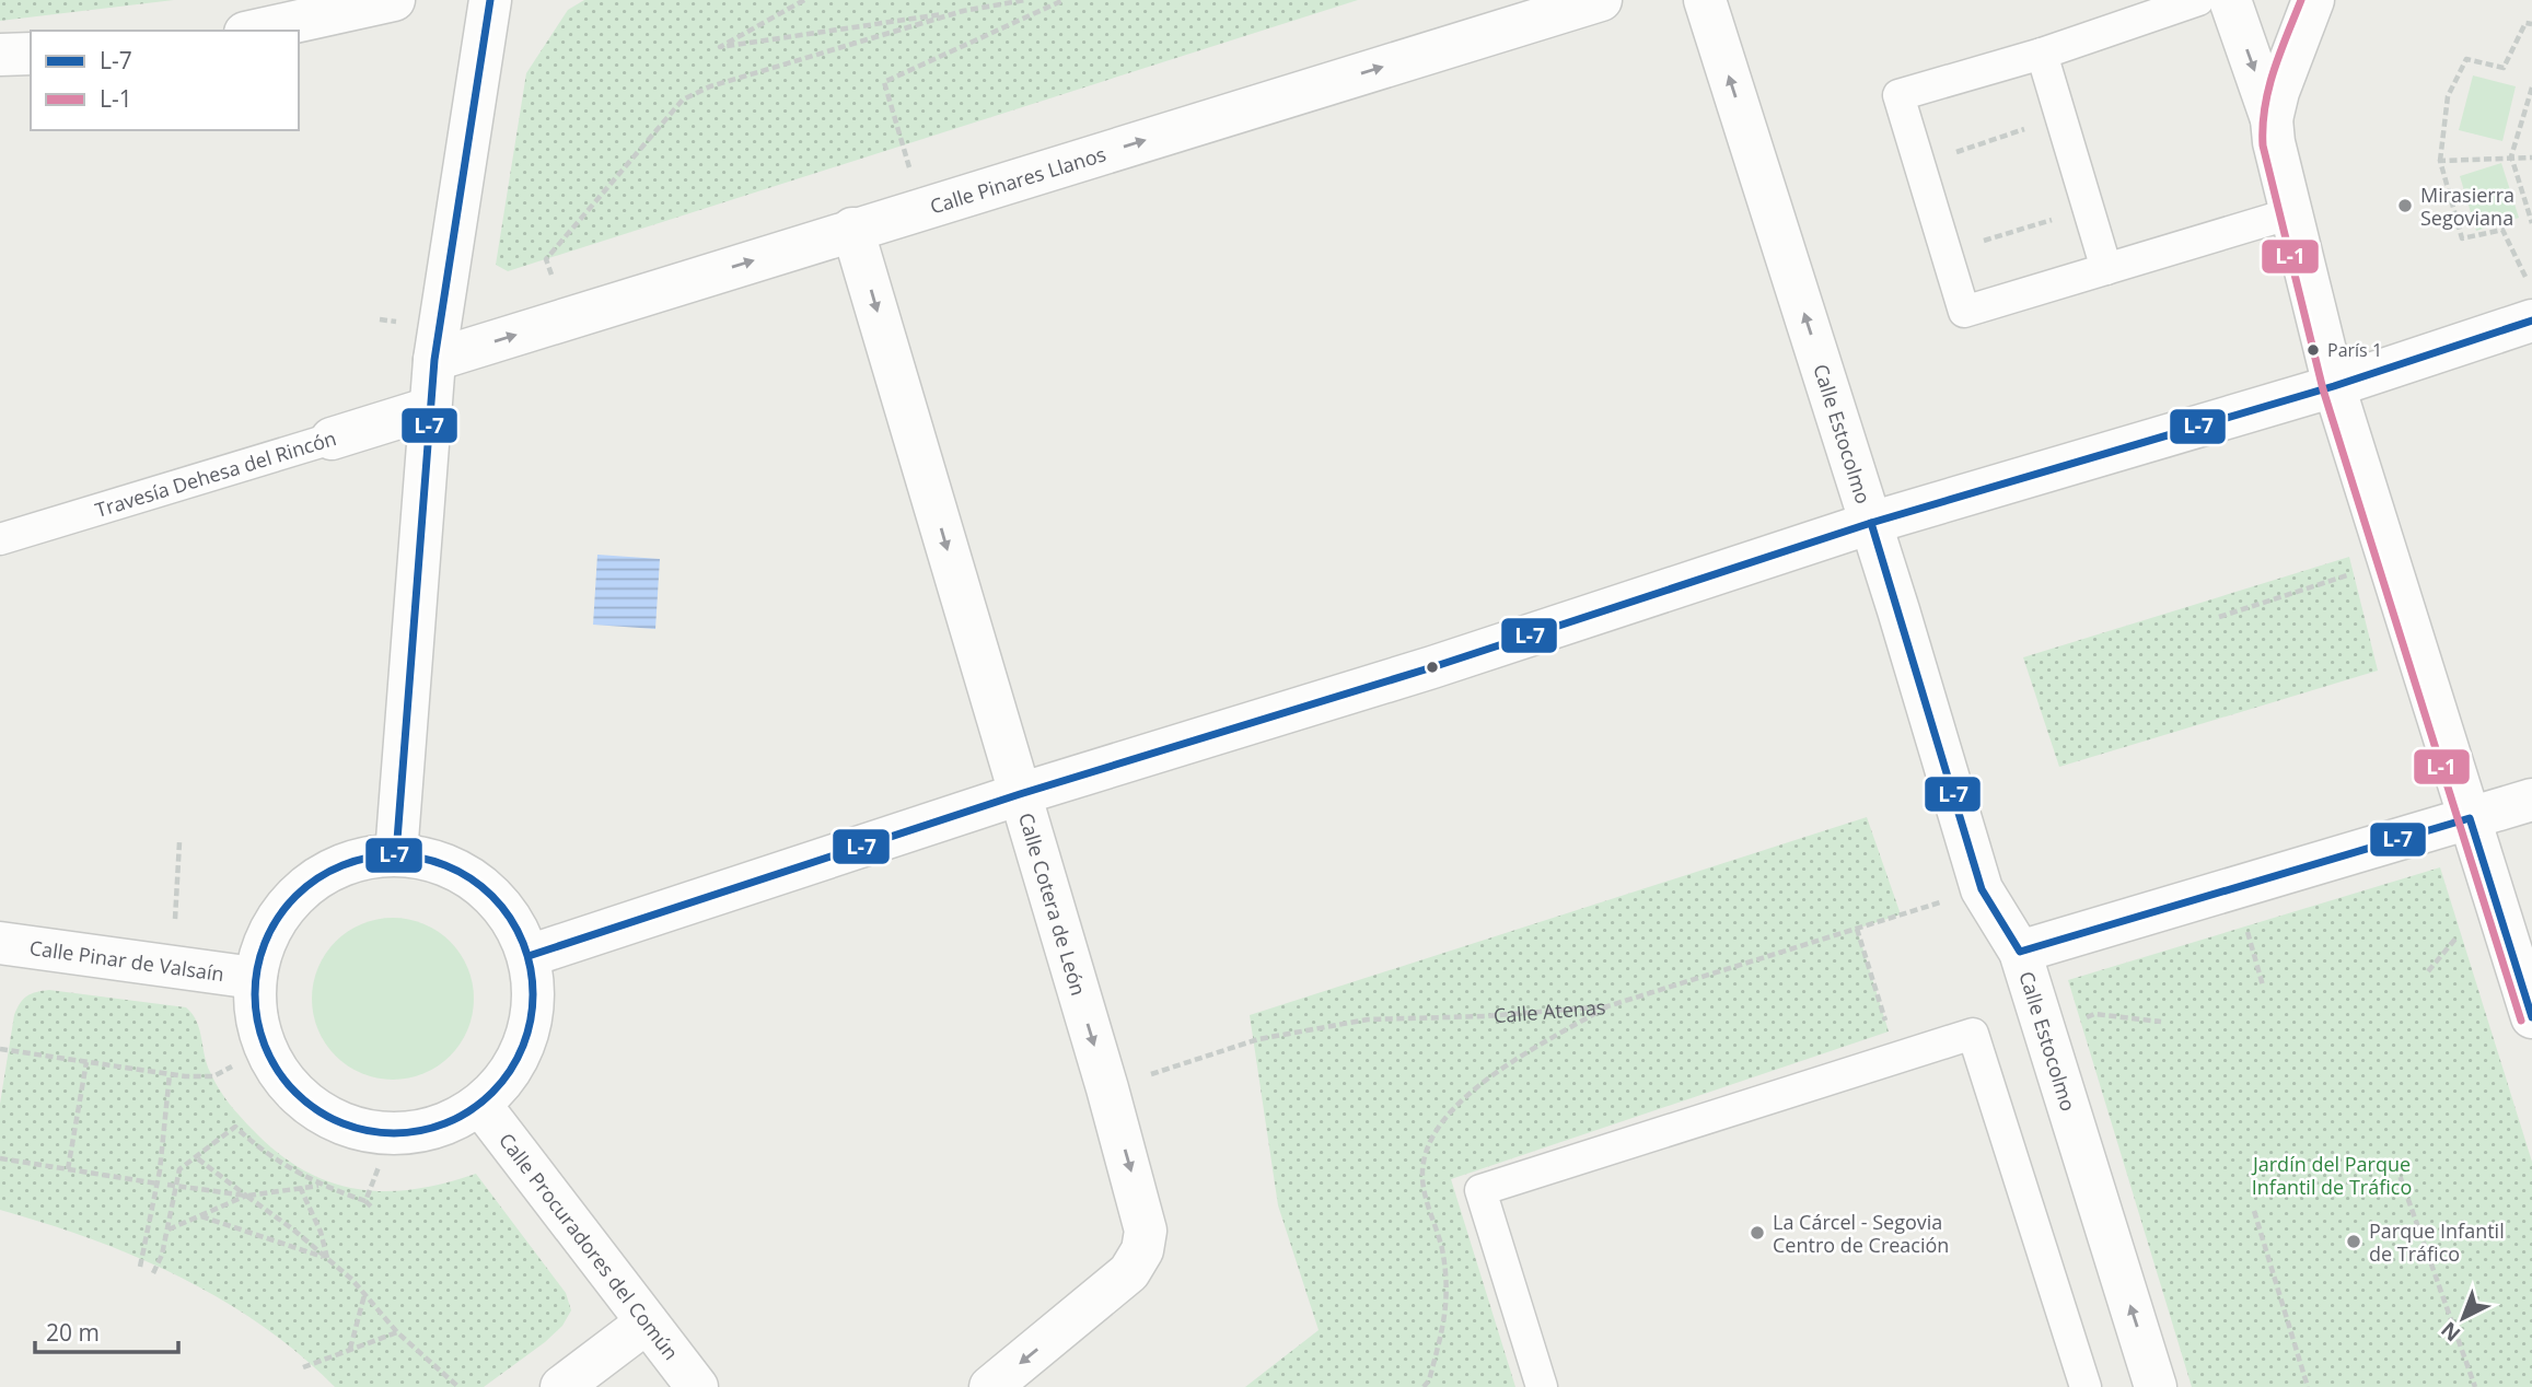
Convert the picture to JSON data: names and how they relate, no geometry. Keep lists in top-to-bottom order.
{
  "streets": {
    "street": [
      "Calle Pinares Llanos",
      "Calle Estocolmo",
      "Travesía Dehesa del Rincón",
      "Calle Cotera de León",
      "Calle Pinar de Valsaín",
      "Calle Procuradores del Común"
    ],
    "path": ["Calle Atenas"]
  },
  "crossings": [
    ["Calle Pinares Llanos", "Calle Cotera de León"],
    ["Calle Estocolmo", "Calle Atenas"],
    ["Calle Cotera de León", "Calle Atenas"]
  ],
  "one_way": ["Calle Pinares Llanos", "Calle Cotera de León"],
  "parks": ["Jardín del Parque Infantil de Tráfico"],
  "places": [
    "Mirasierra Segoviana",
    "París 1",
    "La Cárcel - Segovia Centro de Creación",
    "Parque Infantil de Tráfico"
  ],
  "lines": ["transit line L-7", "transit line L-1"],
  "legend": ["L-7", "L-1"],
  "scale_bar": "20 m",
  "north": "bottom left"
}
